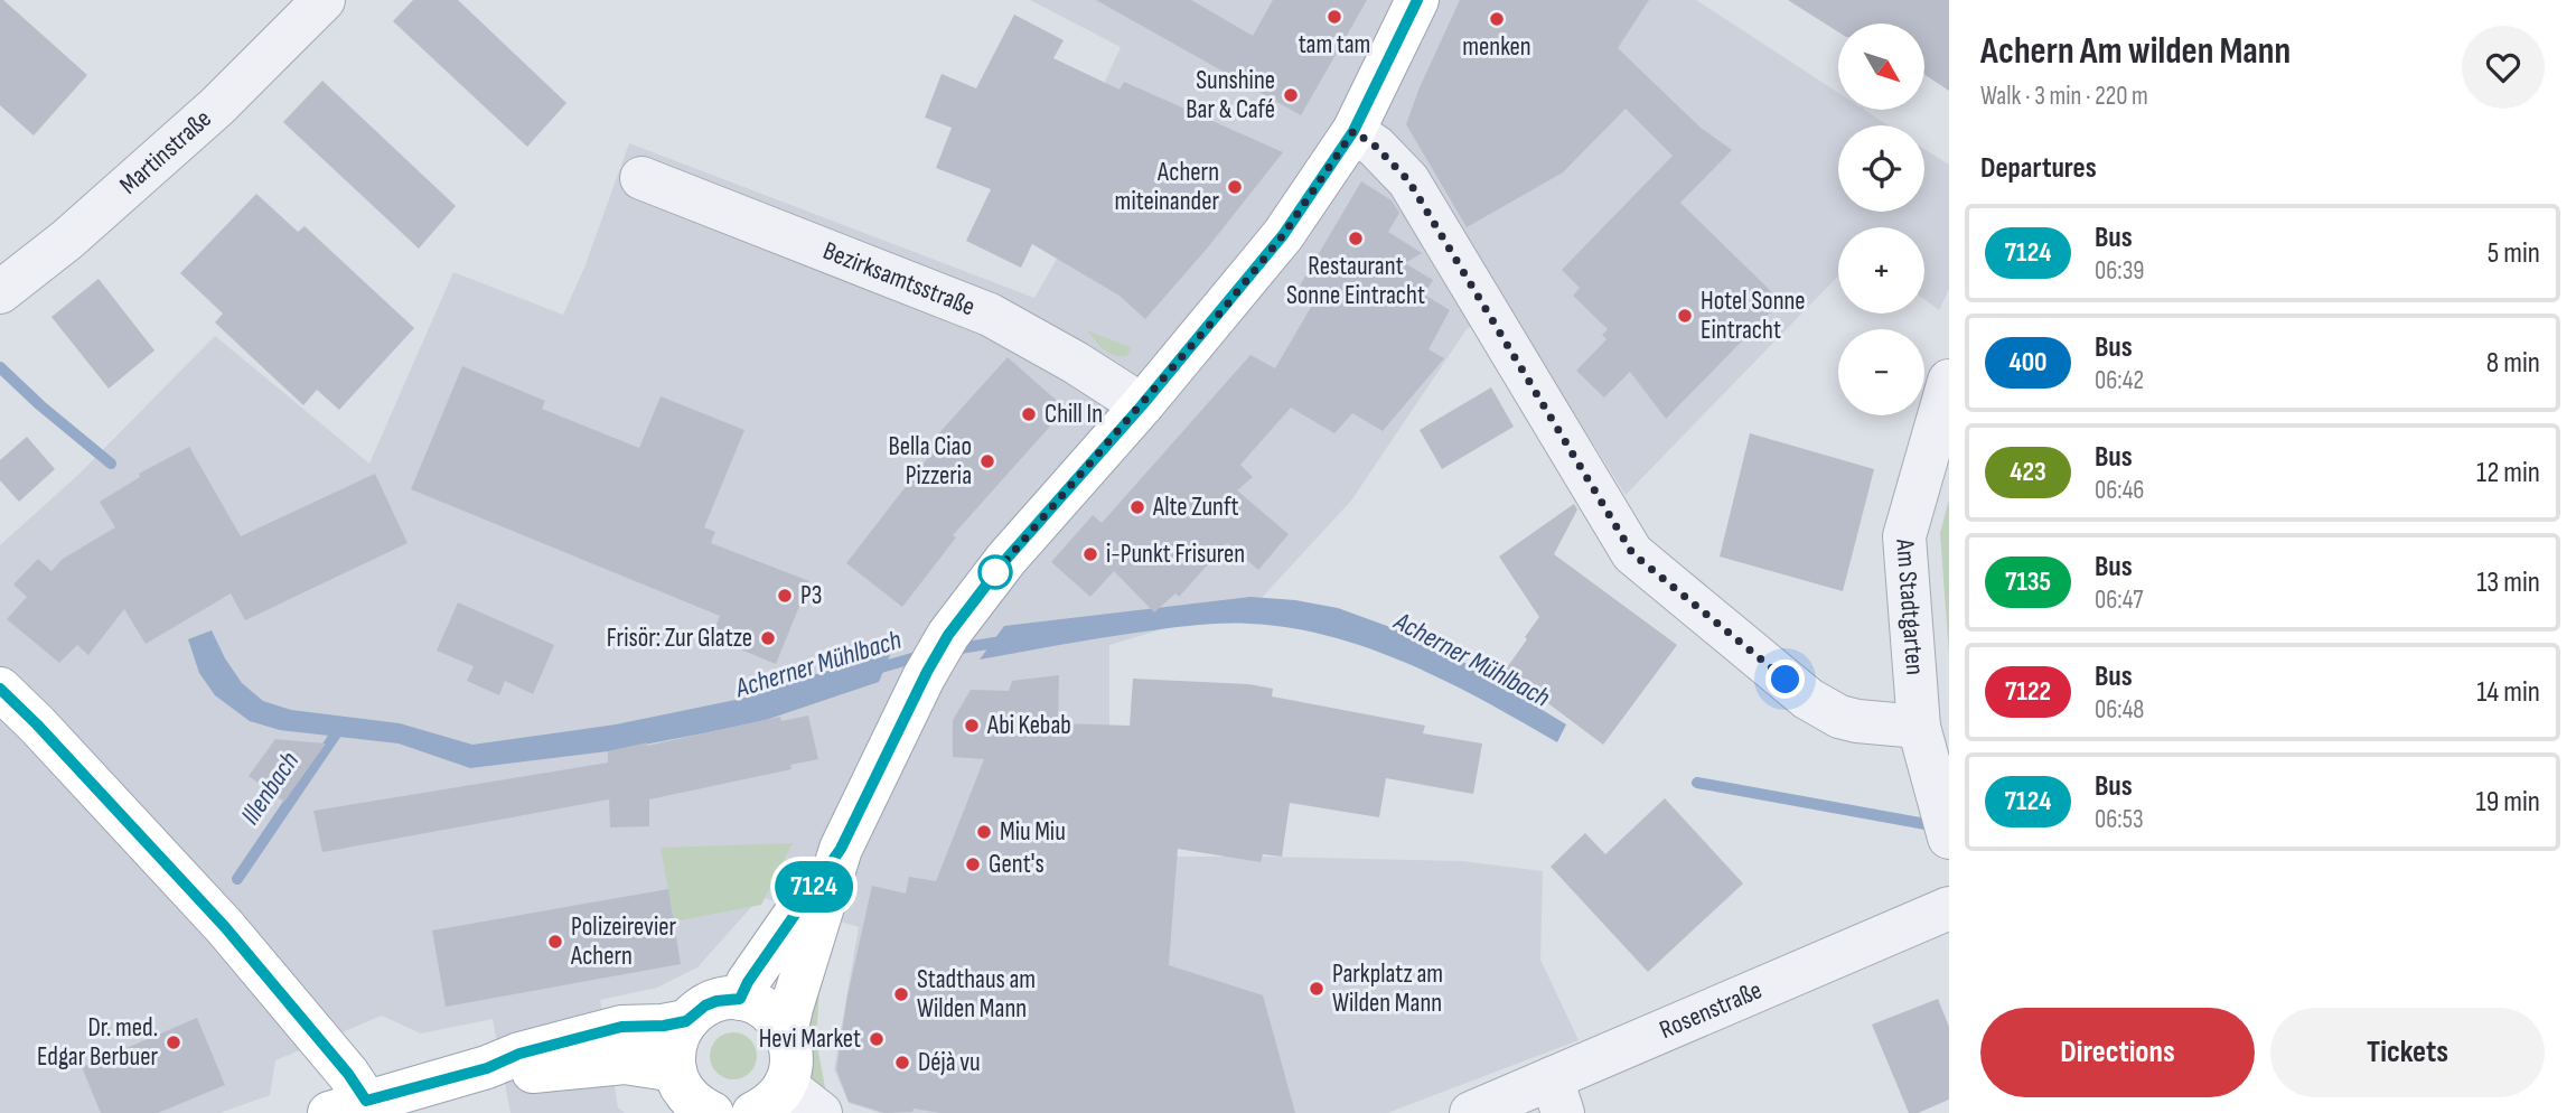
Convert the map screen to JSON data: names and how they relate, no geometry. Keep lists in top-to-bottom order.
{
  "streets": {
    "street": [
      "Martinstraße",
      "Bezirksamtsstraße",
      "Am Stadtgarten",
      "Rosenstraße"
    ]
  },
  "water": ["Acherner Mühlbach", "Illenbach"],
  "places": [
    "tam tam",
    "menken",
    "Sunshine Bar & Café",
    "Achern miteinander",
    "Restaurant Sonne Eintracht",
    "Hotel Sonne Eintracht",
    "Chill In",
    "Bella Ciao Pizzeria",
    "Alte Zunft",
    "i-Punkt Frisuren",
    "P3",
    "Frisör: Zur Glatze",
    "Abi Kebab",
    "Miu Miu",
    "Gent's",
    "Polizeirevier Achern",
    "Parkplatz am Wilden Mann",
    "Stadthaus am Wilden Mann",
    "Hevi Market",
    "Dr. med. Edgar Berbuer",
    "Déjà vu"
  ],
  "lines": ["bus line 7124"],
  "north": "bottom right",
  "page": {
    "on_map": "7124",
    "heading": [
      ["Achern Am wilden Mann", "Walk · 3 min · 220 m"],
      "Departures"
    ],
    "map_buttons": ["+", "−"],
    "list": [
      {
        "mark": "7124",
        "name": "Bus",
        "note": "06:39",
        "value": "5 min"
      },
      {
        "mark": "400",
        "name": "Bus",
        "note": "06:42",
        "value": "8 min"
      },
      {
        "mark": "423",
        "name": "Bus",
        "note": "06:46",
        "value": "12 min"
      },
      {
        "mark": "7135",
        "name": "Bus",
        "note": "06:47",
        "value": "13 min"
      },
      {
        "mark": "7122",
        "name": "Bus",
        "note": "06:48",
        "value": "14 min"
      },
      {
        "mark": "7124",
        "name": "Bus",
        "note": "06:53",
        "value": "19 min"
      }
    ],
    "buttons": ["Directions", "Tickets"]
  }
}
